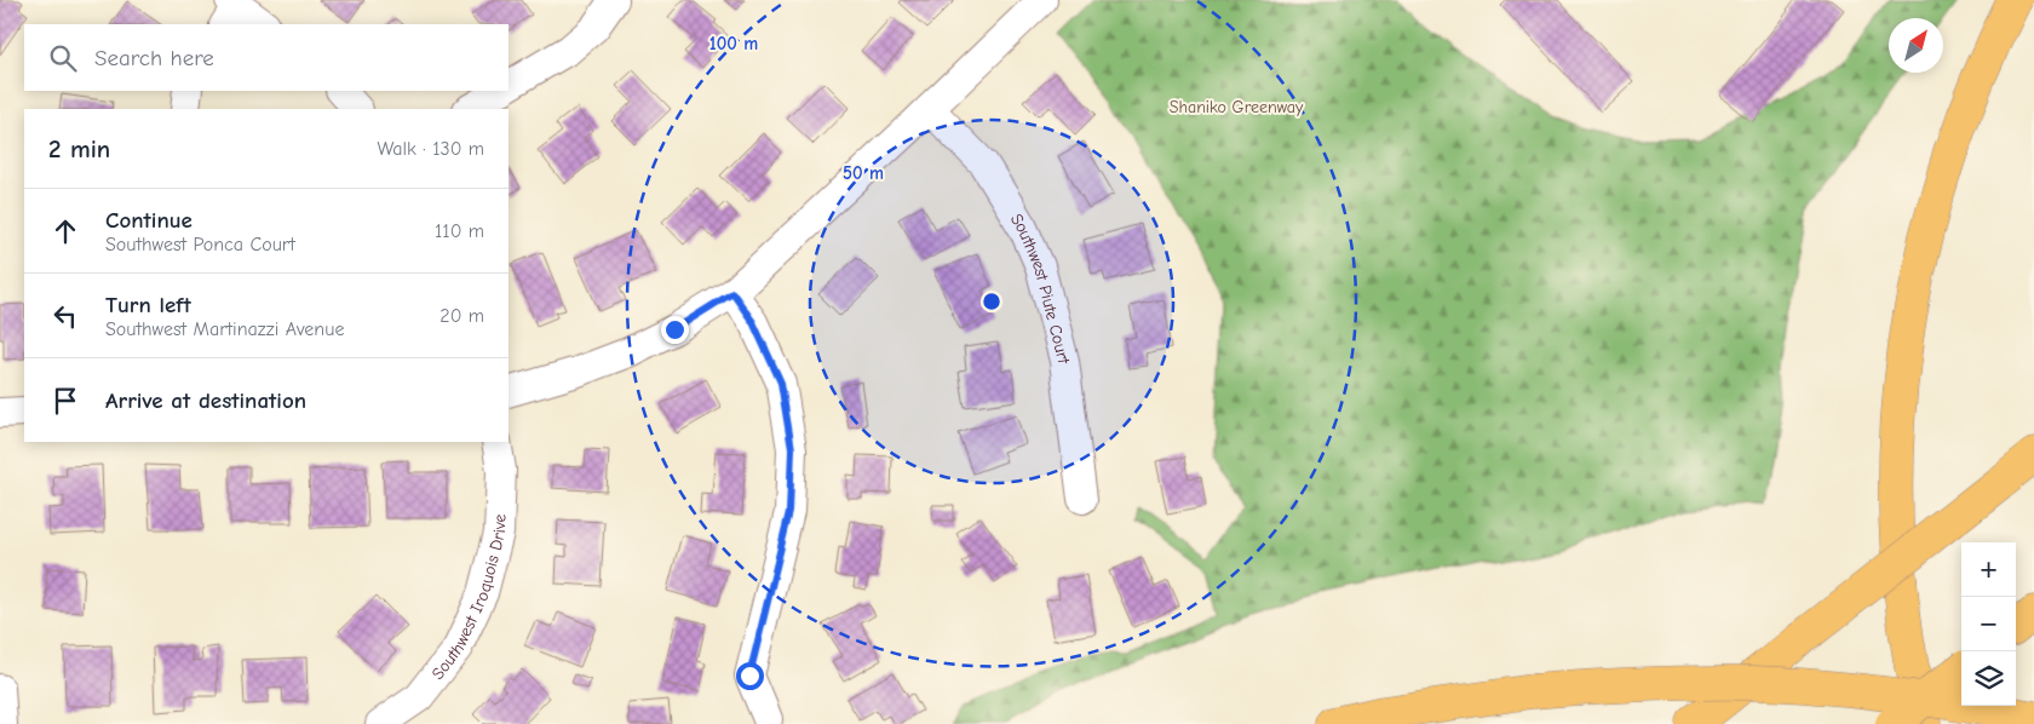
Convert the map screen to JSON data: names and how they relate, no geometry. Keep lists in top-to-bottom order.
{
  "streets": {
    "street": ["Southwest Piute Court", "Southwest Iroquois Drive"]
  },
  "parks": ["Shaniko Greenway"],
  "north": "top right",
  "page": {
    "search": "Search here",
    "heading": ["2 min", "Walk · 130 m"],
    "list": [
      ["Continue", "Southwest Ponca Court", "110 m"],
      ["Turn left", "Southwest Martinazzi Avenue", "20 m"],
      "Arrive at destination"
    ],
    "map_buttons": ["+", "−"]
  },
  "rings": ["100 m", "50 m"]
}
